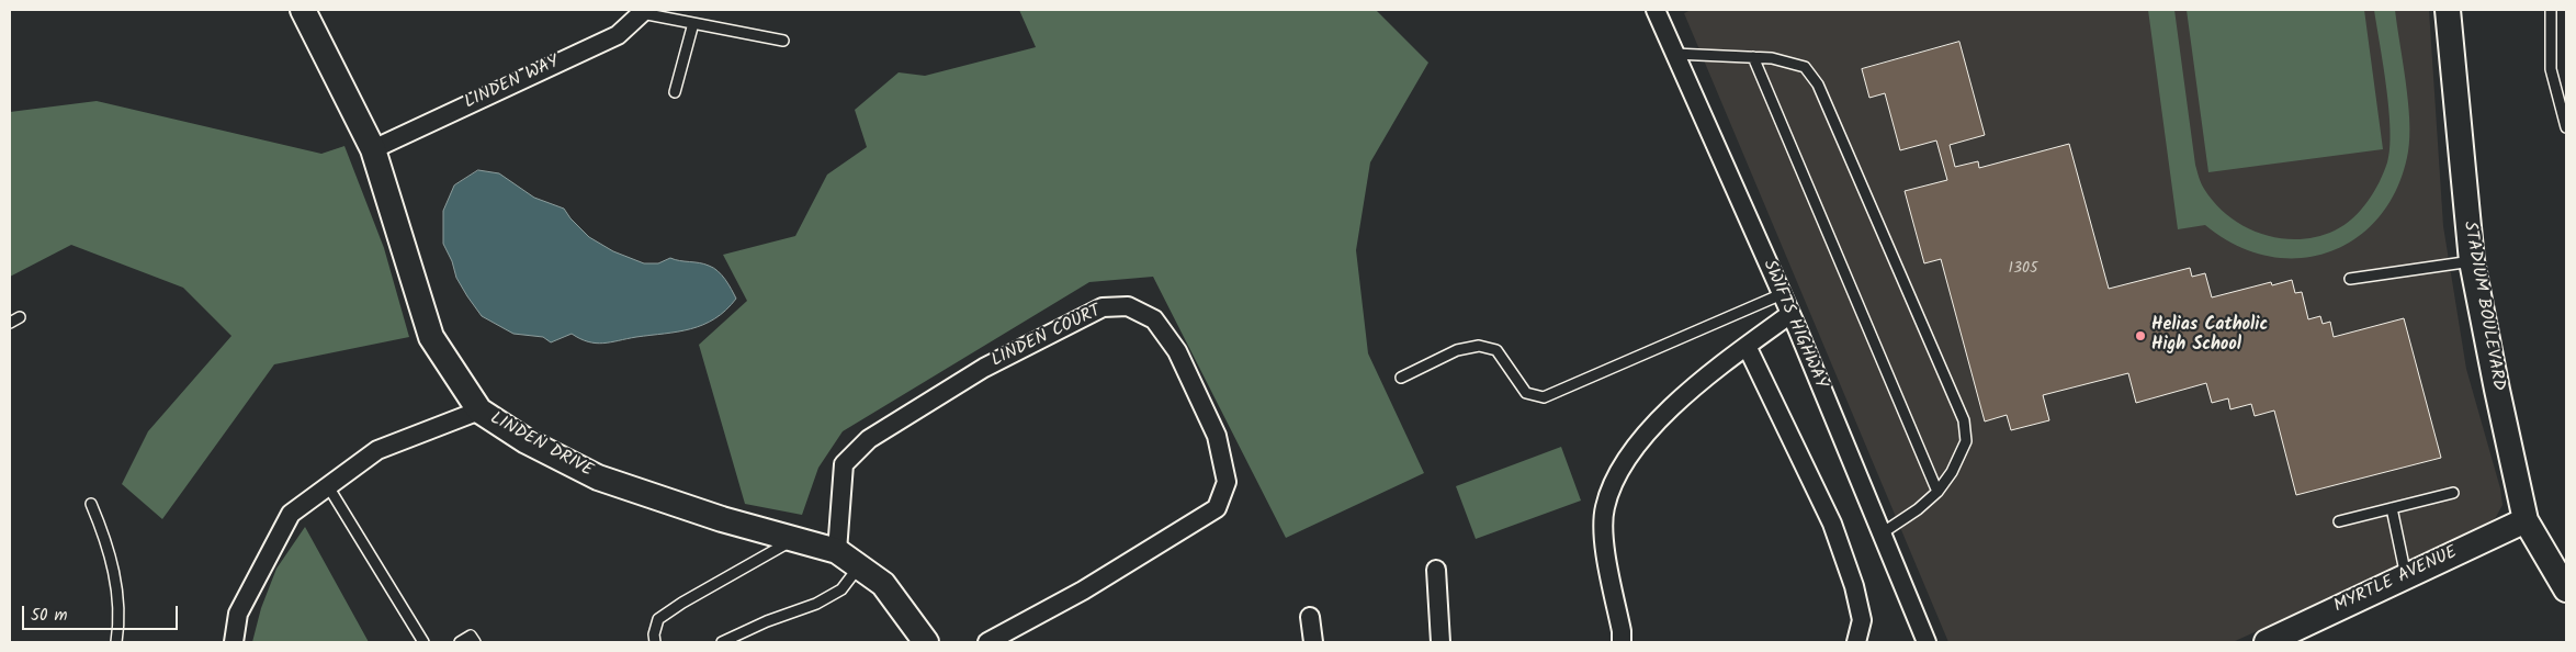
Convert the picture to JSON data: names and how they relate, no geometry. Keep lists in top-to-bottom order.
{
  "streets": {
    "street": [
      "LINDEN WAY",
      "STADIUM BOULEVARD",
      "SWIFTS HIGHWAY",
      "LINDEN COURT",
      "LINDEN DRIVE",
      "MYRTLE AVENUE"
    ]
  },
  "crossings": [
    ["LINDEN WAY", "LINDEN DRIVE"],
    ["STADIUM BOULEVARD", "MYRTLE AVENUE"],
    ["LINDEN COURT", "LINDEN DRIVE"]
  ],
  "places": ["Helias Catholic High School"],
  "house_numbers": ["1305"],
  "scale_bar": "50 m"
}
